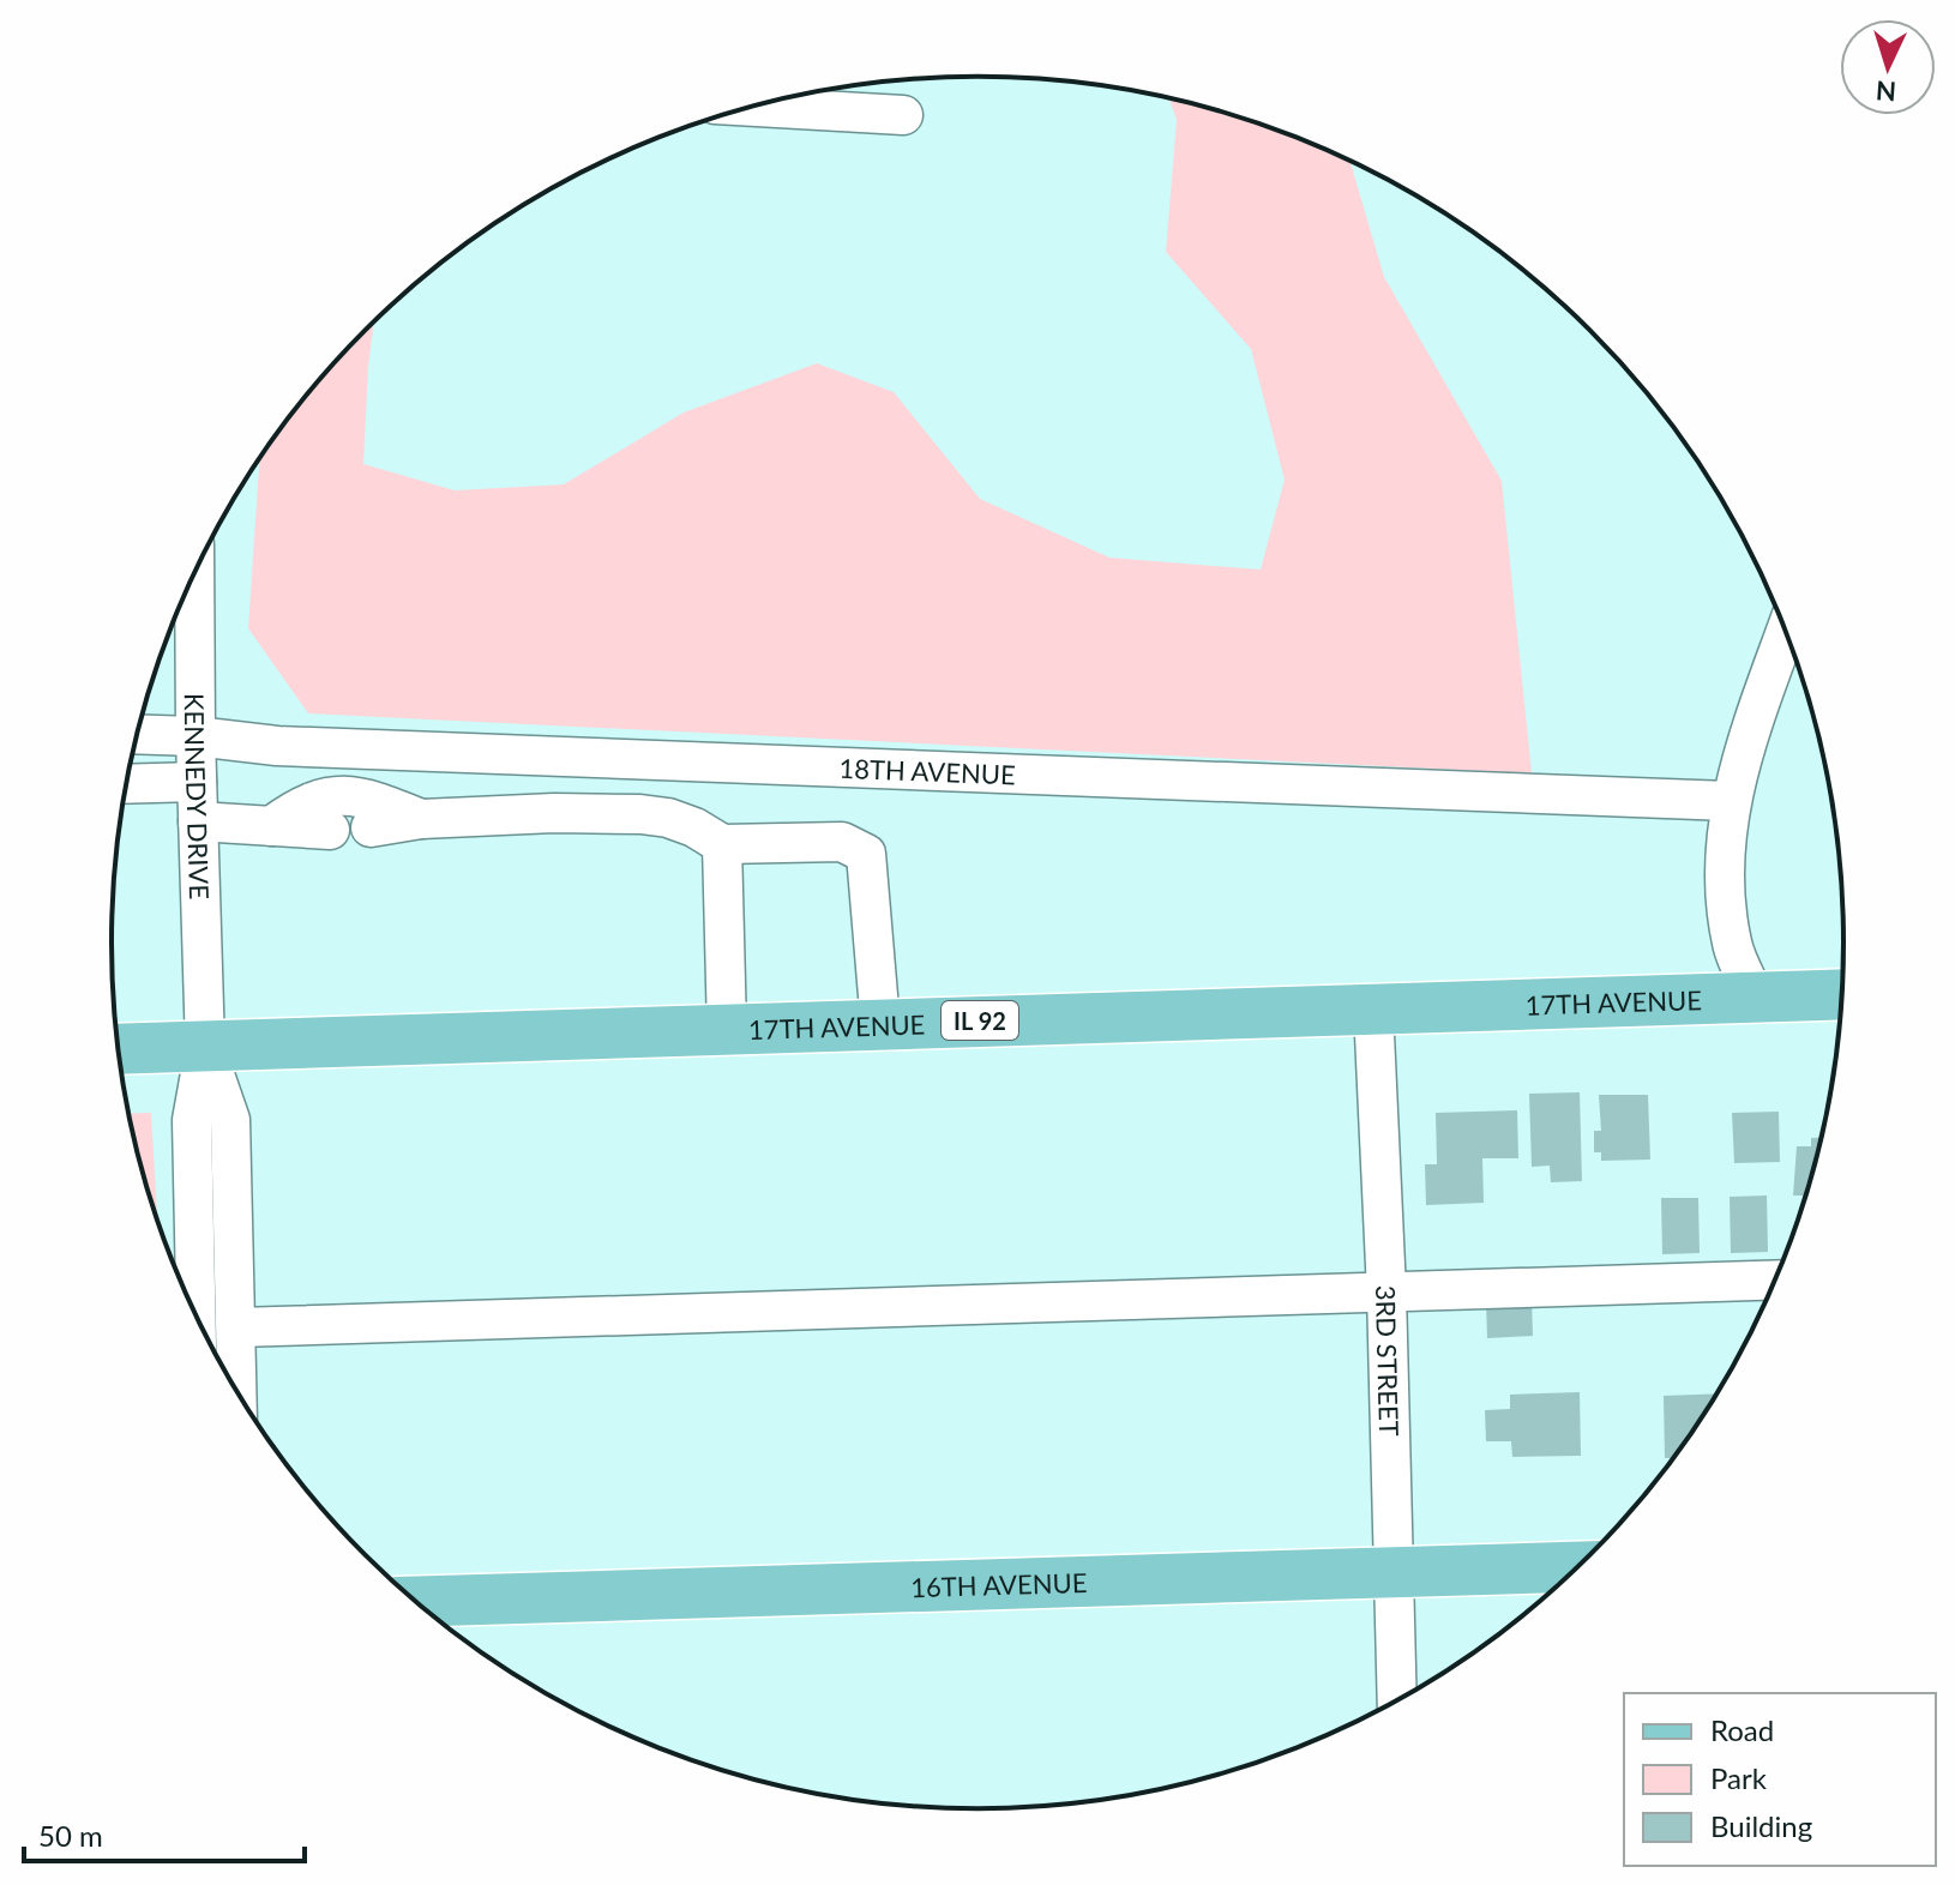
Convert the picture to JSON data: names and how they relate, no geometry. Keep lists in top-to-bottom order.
{
  "streets": {
    "main road": ["17TH AVENUE", "IL 92", "16TH AVENUE"],
    "street": ["18TH AVENUE", "KENNEDY DRIVE", "3RD STREET"]
  },
  "crossings": [
    ["18TH AVENUE", "KENNEDY DRIVE"],
    ["KENNEDY DRIVE", "17TH AVENUE"],
    ["17TH AVENUE", "3RD STREET"],
    ["3RD STREET", "16TH AVENUE"]
  ],
  "legend": ["Road", "Park", "Building"],
  "scale_bar": "50 m",
  "north": "bottom"
}
